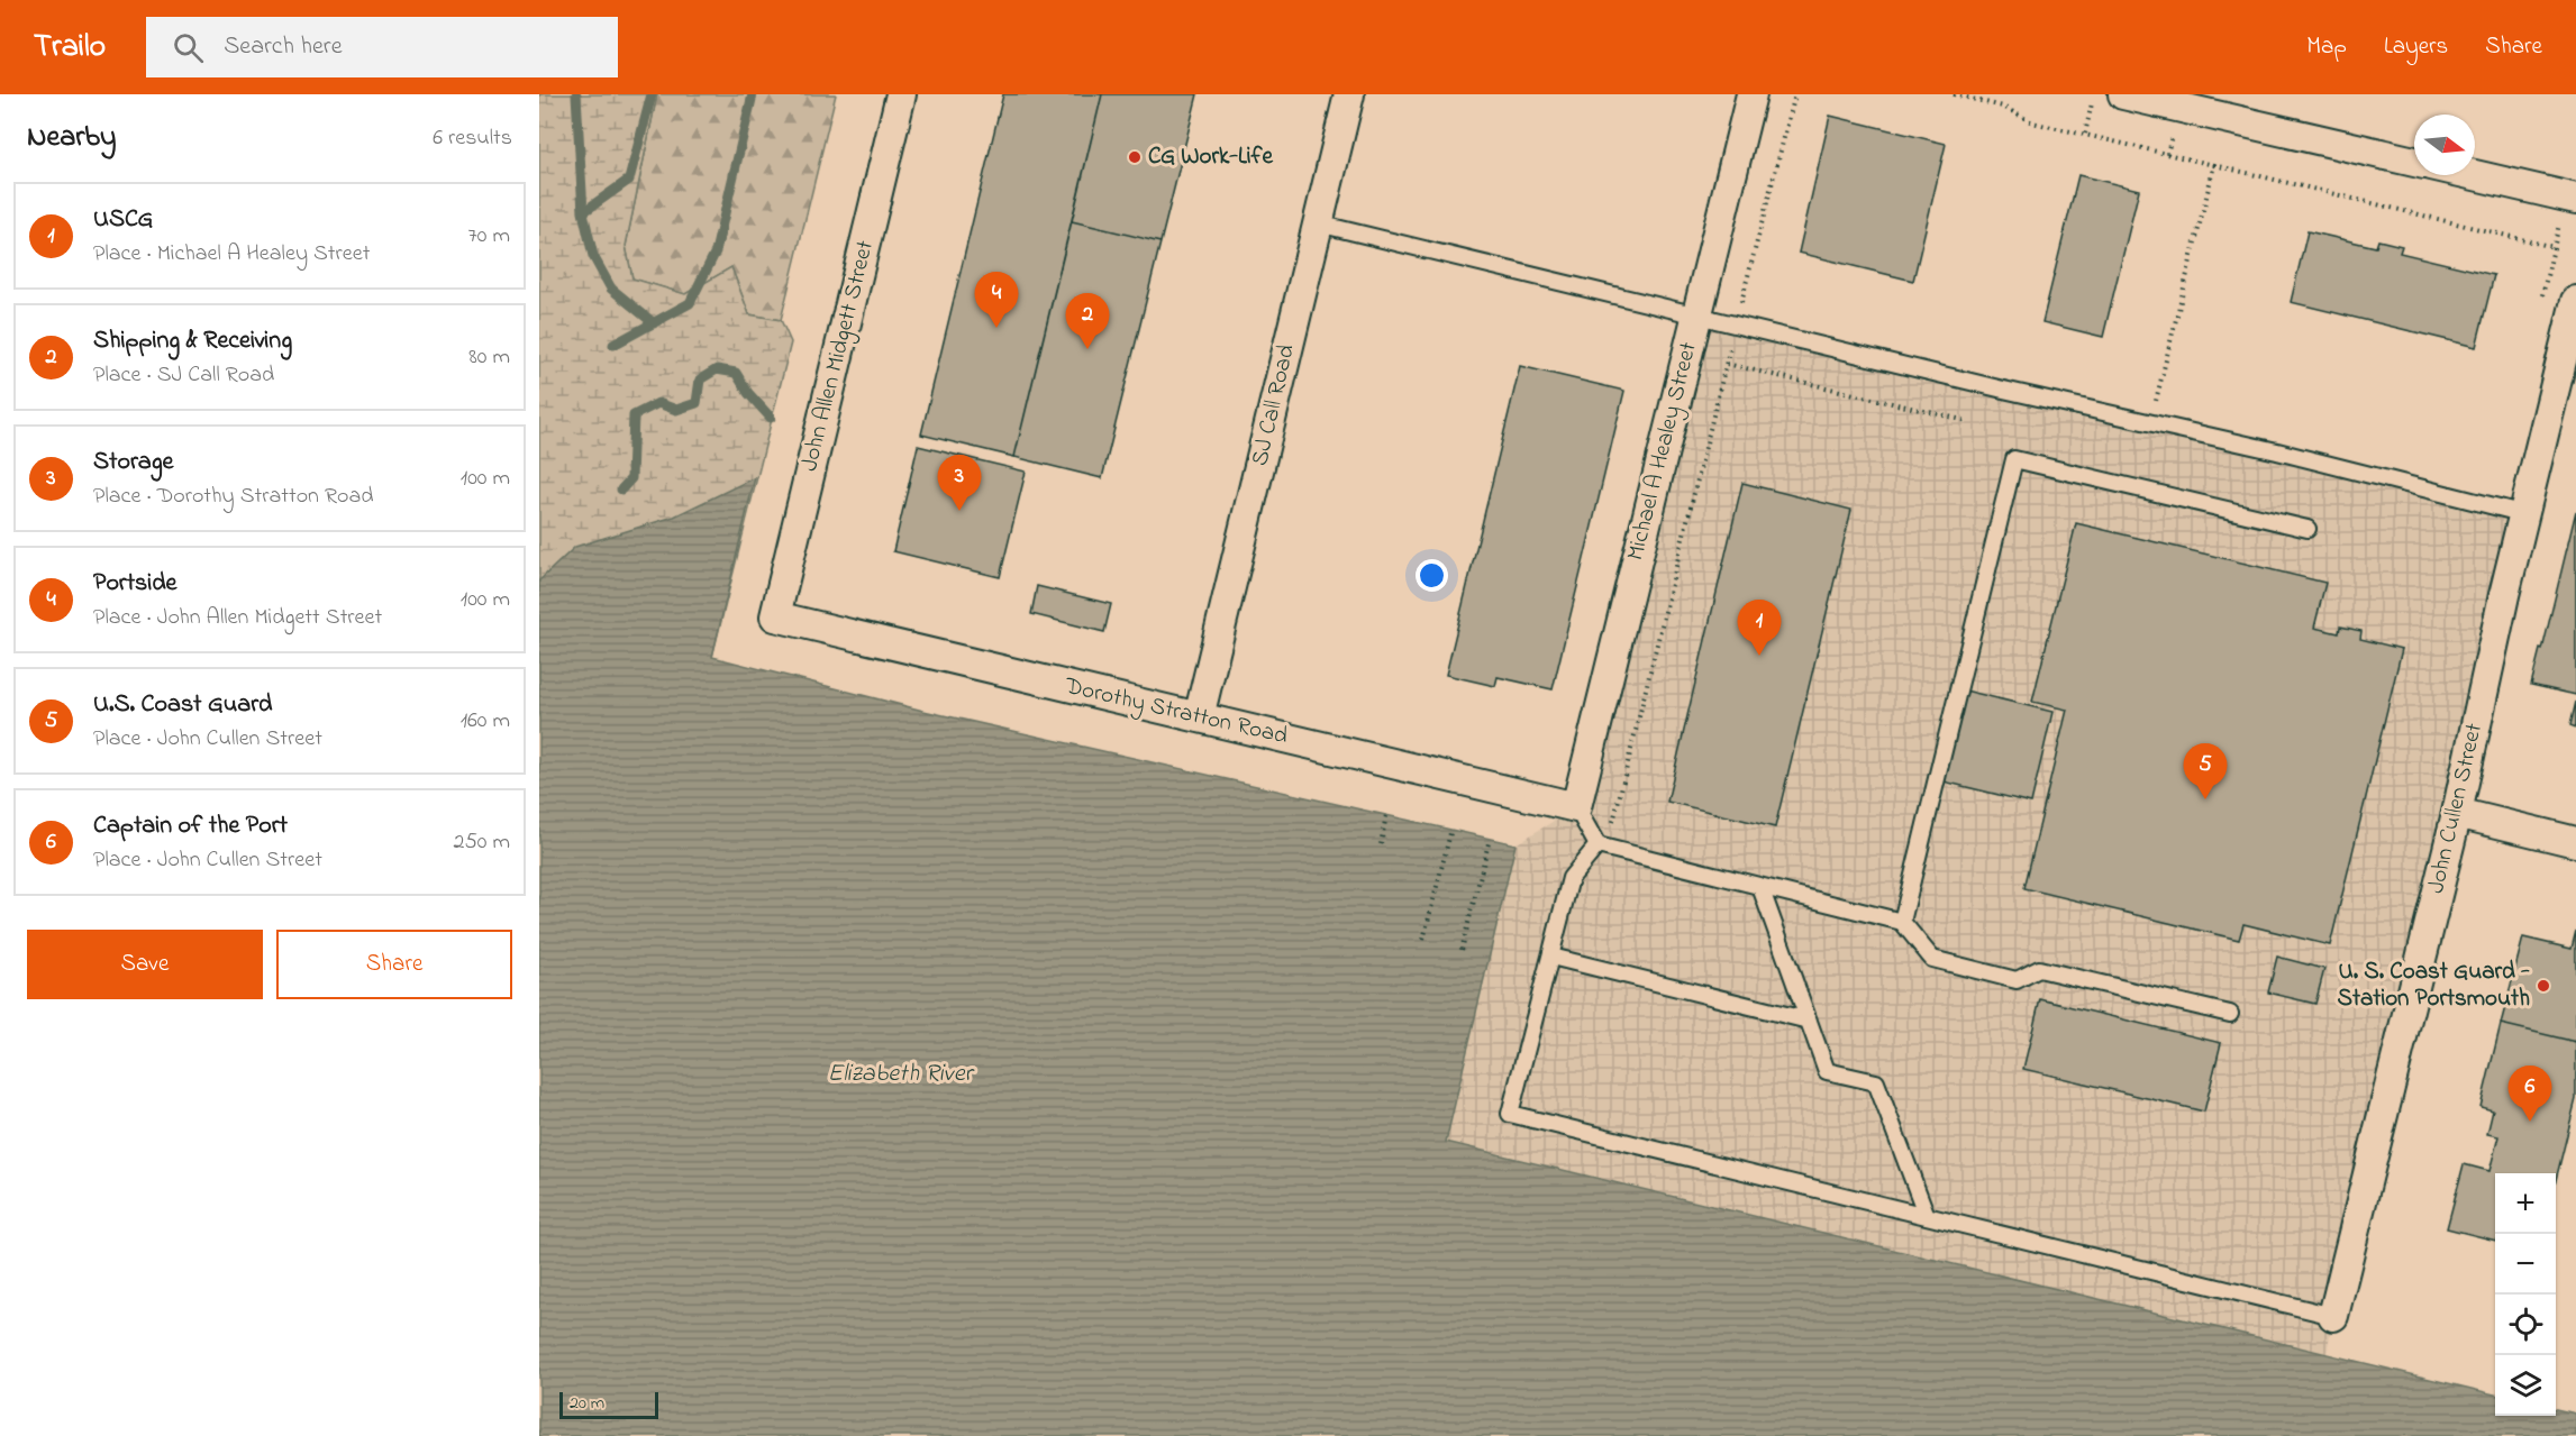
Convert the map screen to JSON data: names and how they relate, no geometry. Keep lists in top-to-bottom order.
{
  "streets": {
    "street": [
      "John Allen Midgett Street",
      "SJ Call Road",
      "Michael A Healey Street",
      "Dorothy Stratton Road",
      "John Cullen Street"
    ]
  },
  "crossings": [
    ["John Allen Midgett Street", "Dorothy Stratton Road"],
    ["SJ Call Road", "Dorothy Stratton Road"],
    ["Michael A Healey Street", "Dorothy Stratton Road"]
  ],
  "water": ["Elizabeth River"],
  "places": ["CG Work-Life", "U. S. Coast Guard - Station Portsmouth"],
  "scale_bar": "20 m",
  "north": "right",
  "page": {
    "header": "Trailo",
    "search": "Search here",
    "nav": ["Map", "Layers", "Share"],
    "heading": ["Nearby", "6 results"],
    "list": [
      {
        "mark": "1",
        "name": "USCG",
        "note": "Place · Michael A Healey Street",
        "value": "70 m"
      },
      {
        "mark": "2",
        "name": "Shipping & Receiving",
        "note": "Place · SJ Call Road",
        "value": "80 m"
      },
      {
        "mark": "3",
        "name": "Storage",
        "note": "Place · Dorothy Stratton Road",
        "value": "100 m"
      },
      {
        "mark": "4",
        "name": "Portside",
        "note": "Place · John Allen Midgett Street",
        "value": "100 m"
      },
      {
        "mark": "5",
        "name": "U.S. Coast Guard",
        "note": "Place · John Cullen Street",
        "value": "160 m"
      },
      {
        "mark": "6",
        "name": "Captain of the Port",
        "note": "Place · John Cullen Street",
        "value": "250 m"
      }
    ],
    "pins": [
      "4",
      "2",
      "3",
      "1",
      "5",
      "6"
    ],
    "buttons": ["Save", "Share"],
    "map_buttons": ["+", "−"],
    "scale": "20 m"
  }
}
